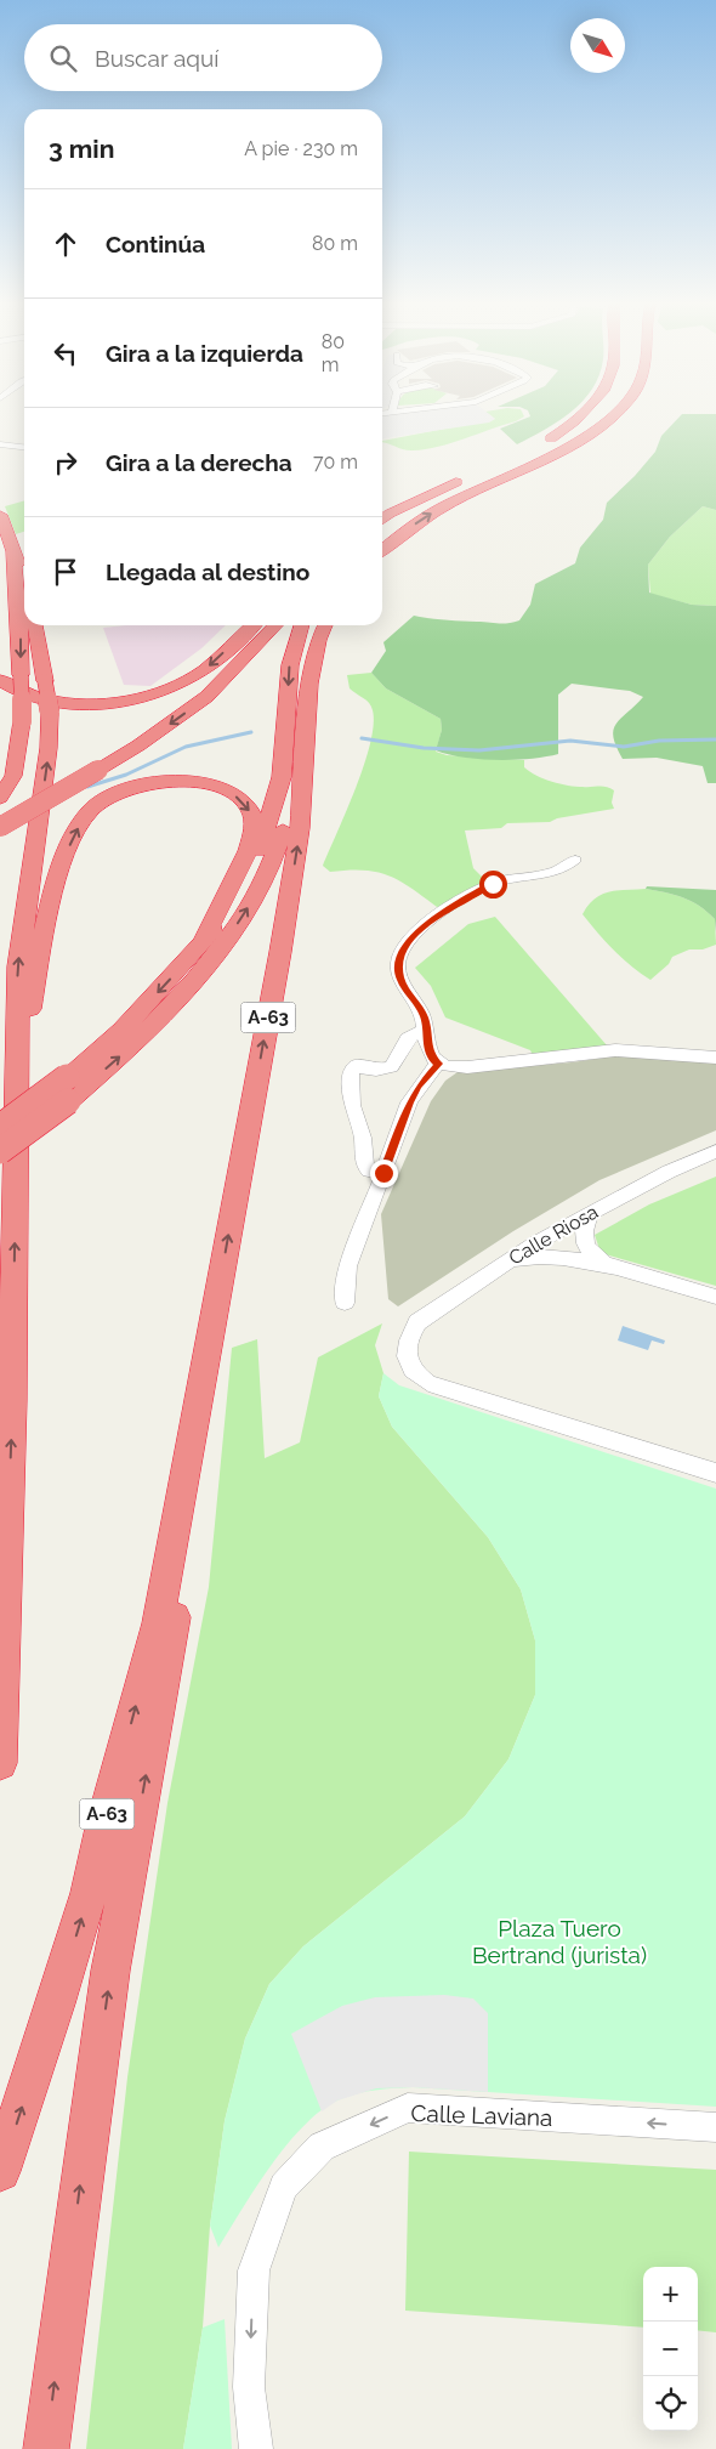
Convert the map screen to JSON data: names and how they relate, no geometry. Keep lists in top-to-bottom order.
{
  "streets": {
    "highway": ["A-63"],
    "street": ["Calle Riosa", "Calle Laviana"]
  },
  "parks": ["Plaza Tuero Bertrand (jurista)"],
  "north": "bottom right",
  "page": {
    "search": "Buscar aquí",
    "heading": ["3 min", "A pie · 230 m"],
    "list": [
      ["Continúa", "80 m"],
      ["Gira a la izquierda", "80 m"],
      ["Gira a la derecha", "70 m"],
      "Llegada al destino"
    ],
    "map_buttons": ["+", "−"]
  }
}
